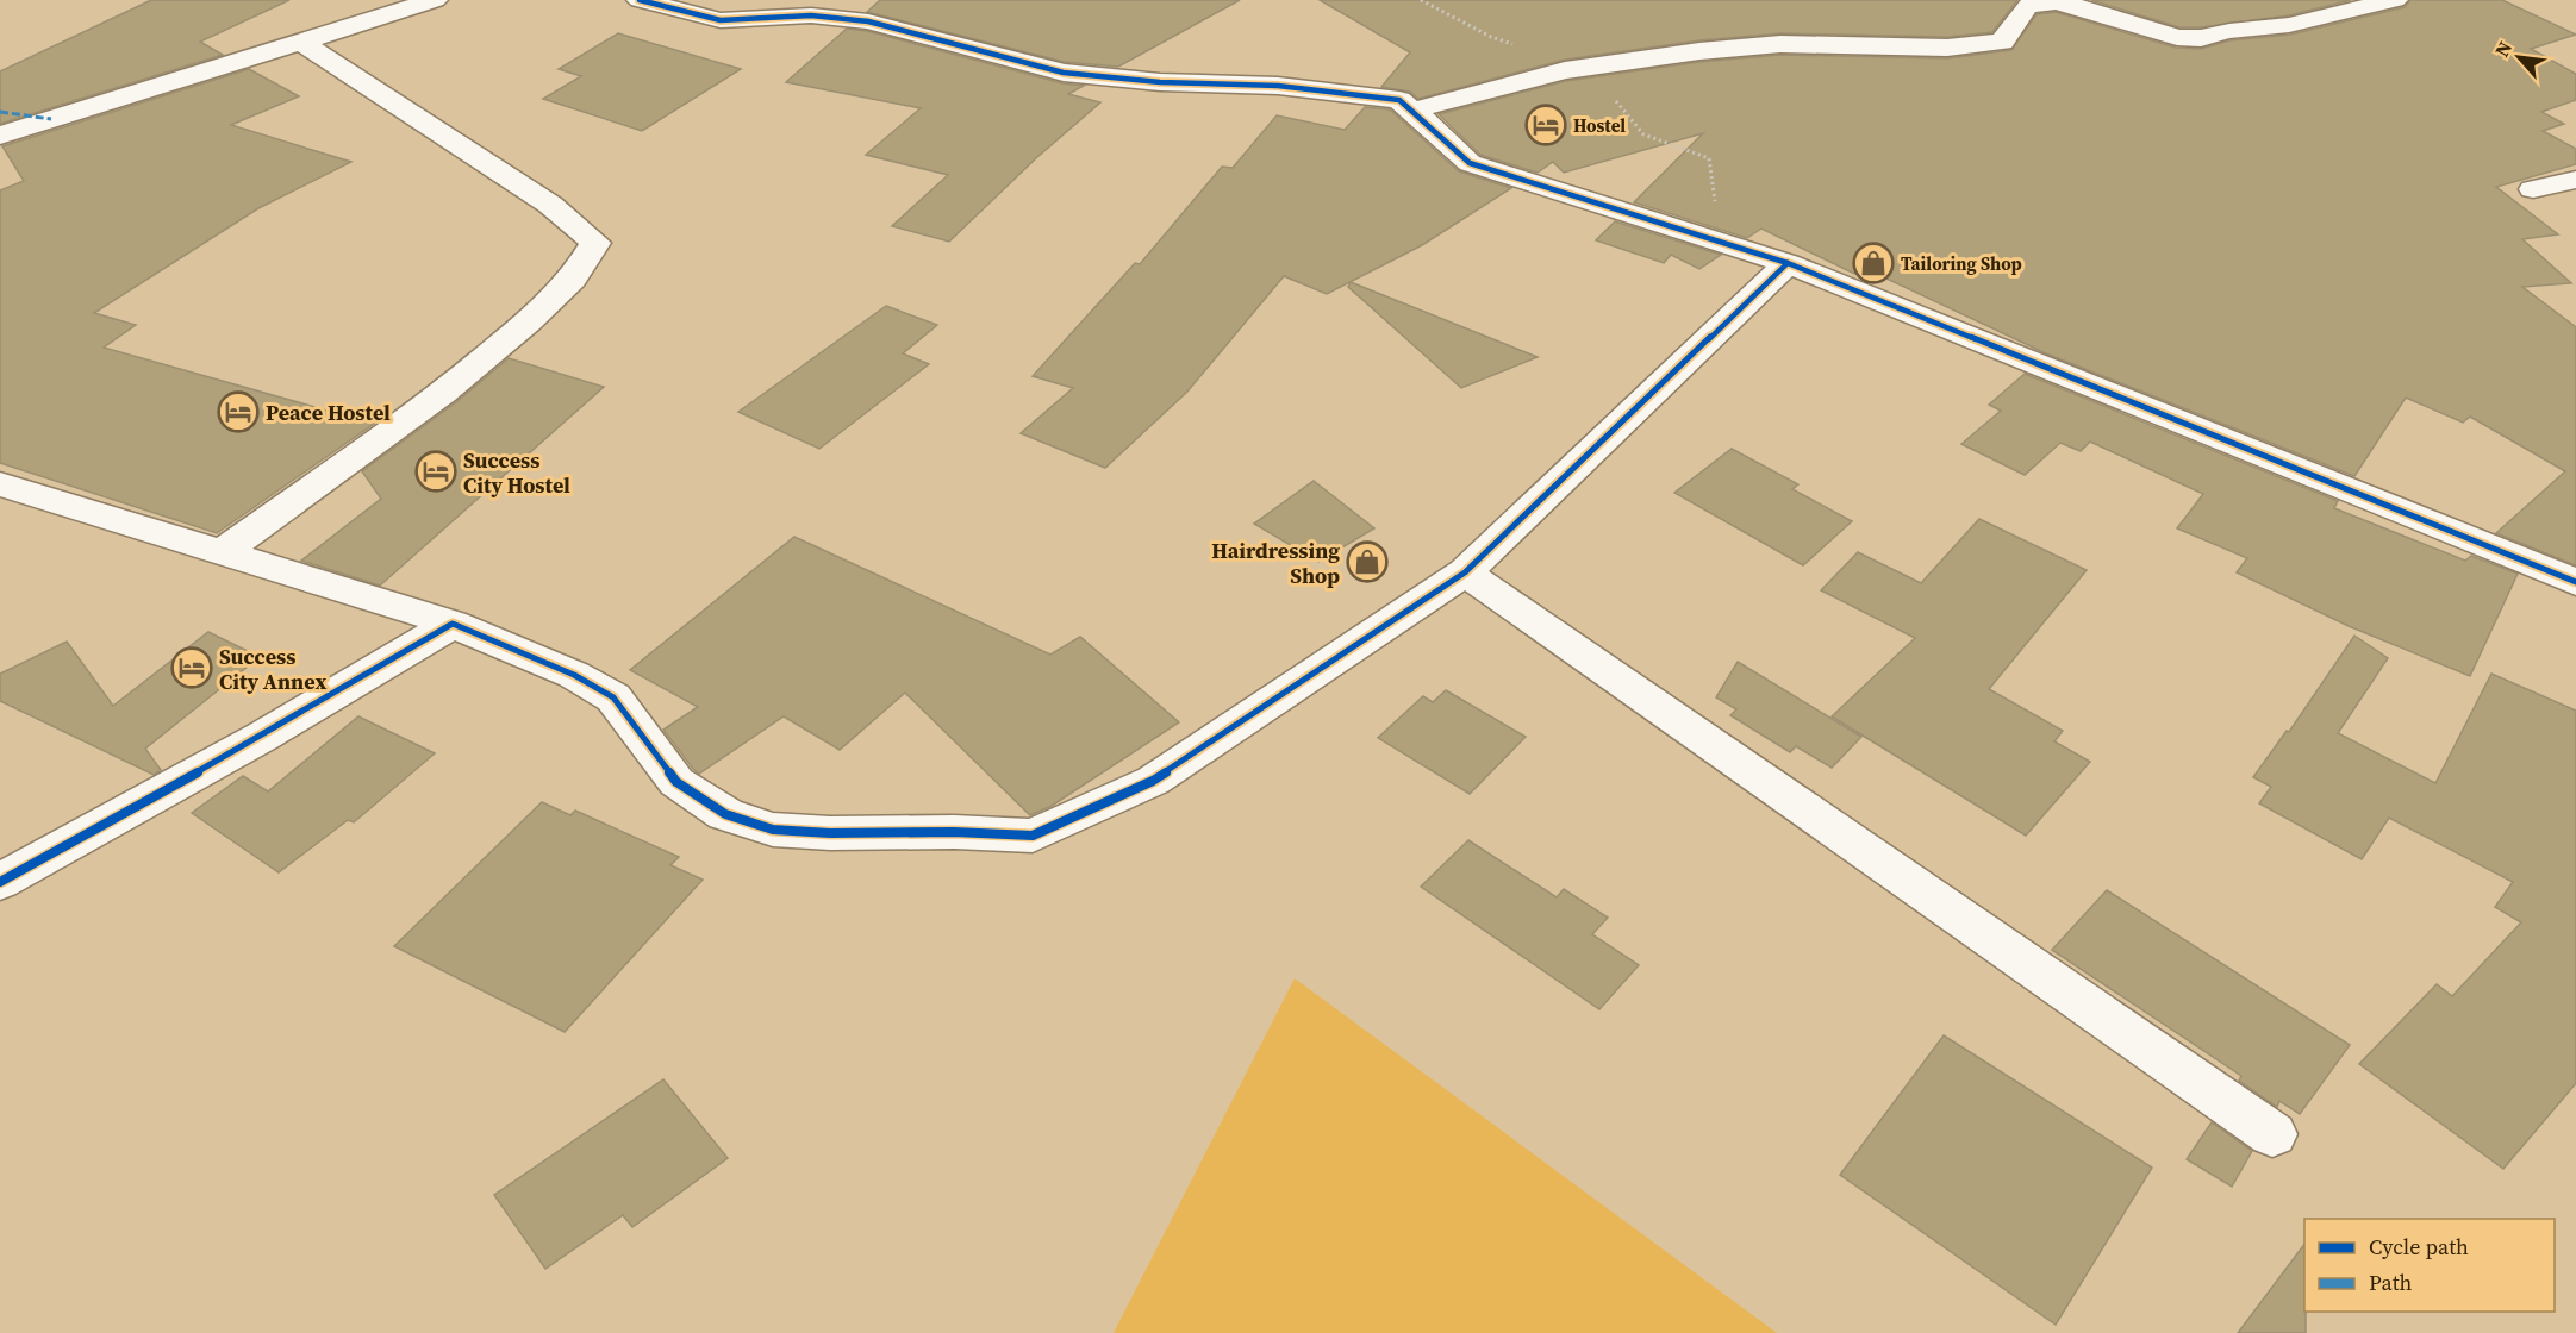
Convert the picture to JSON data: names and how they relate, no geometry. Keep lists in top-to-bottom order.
{
  "places": {
    "hotel": [
      "Hostel",
      "Peace Hostel",
      "Success City Hostel",
      "Success City Annex"
    ],
    "shop": ["Tailoring Shop", "Hairdressing Shop"]
  },
  "legend": ["Cycle path", "Path"],
  "north": "top left"
}
